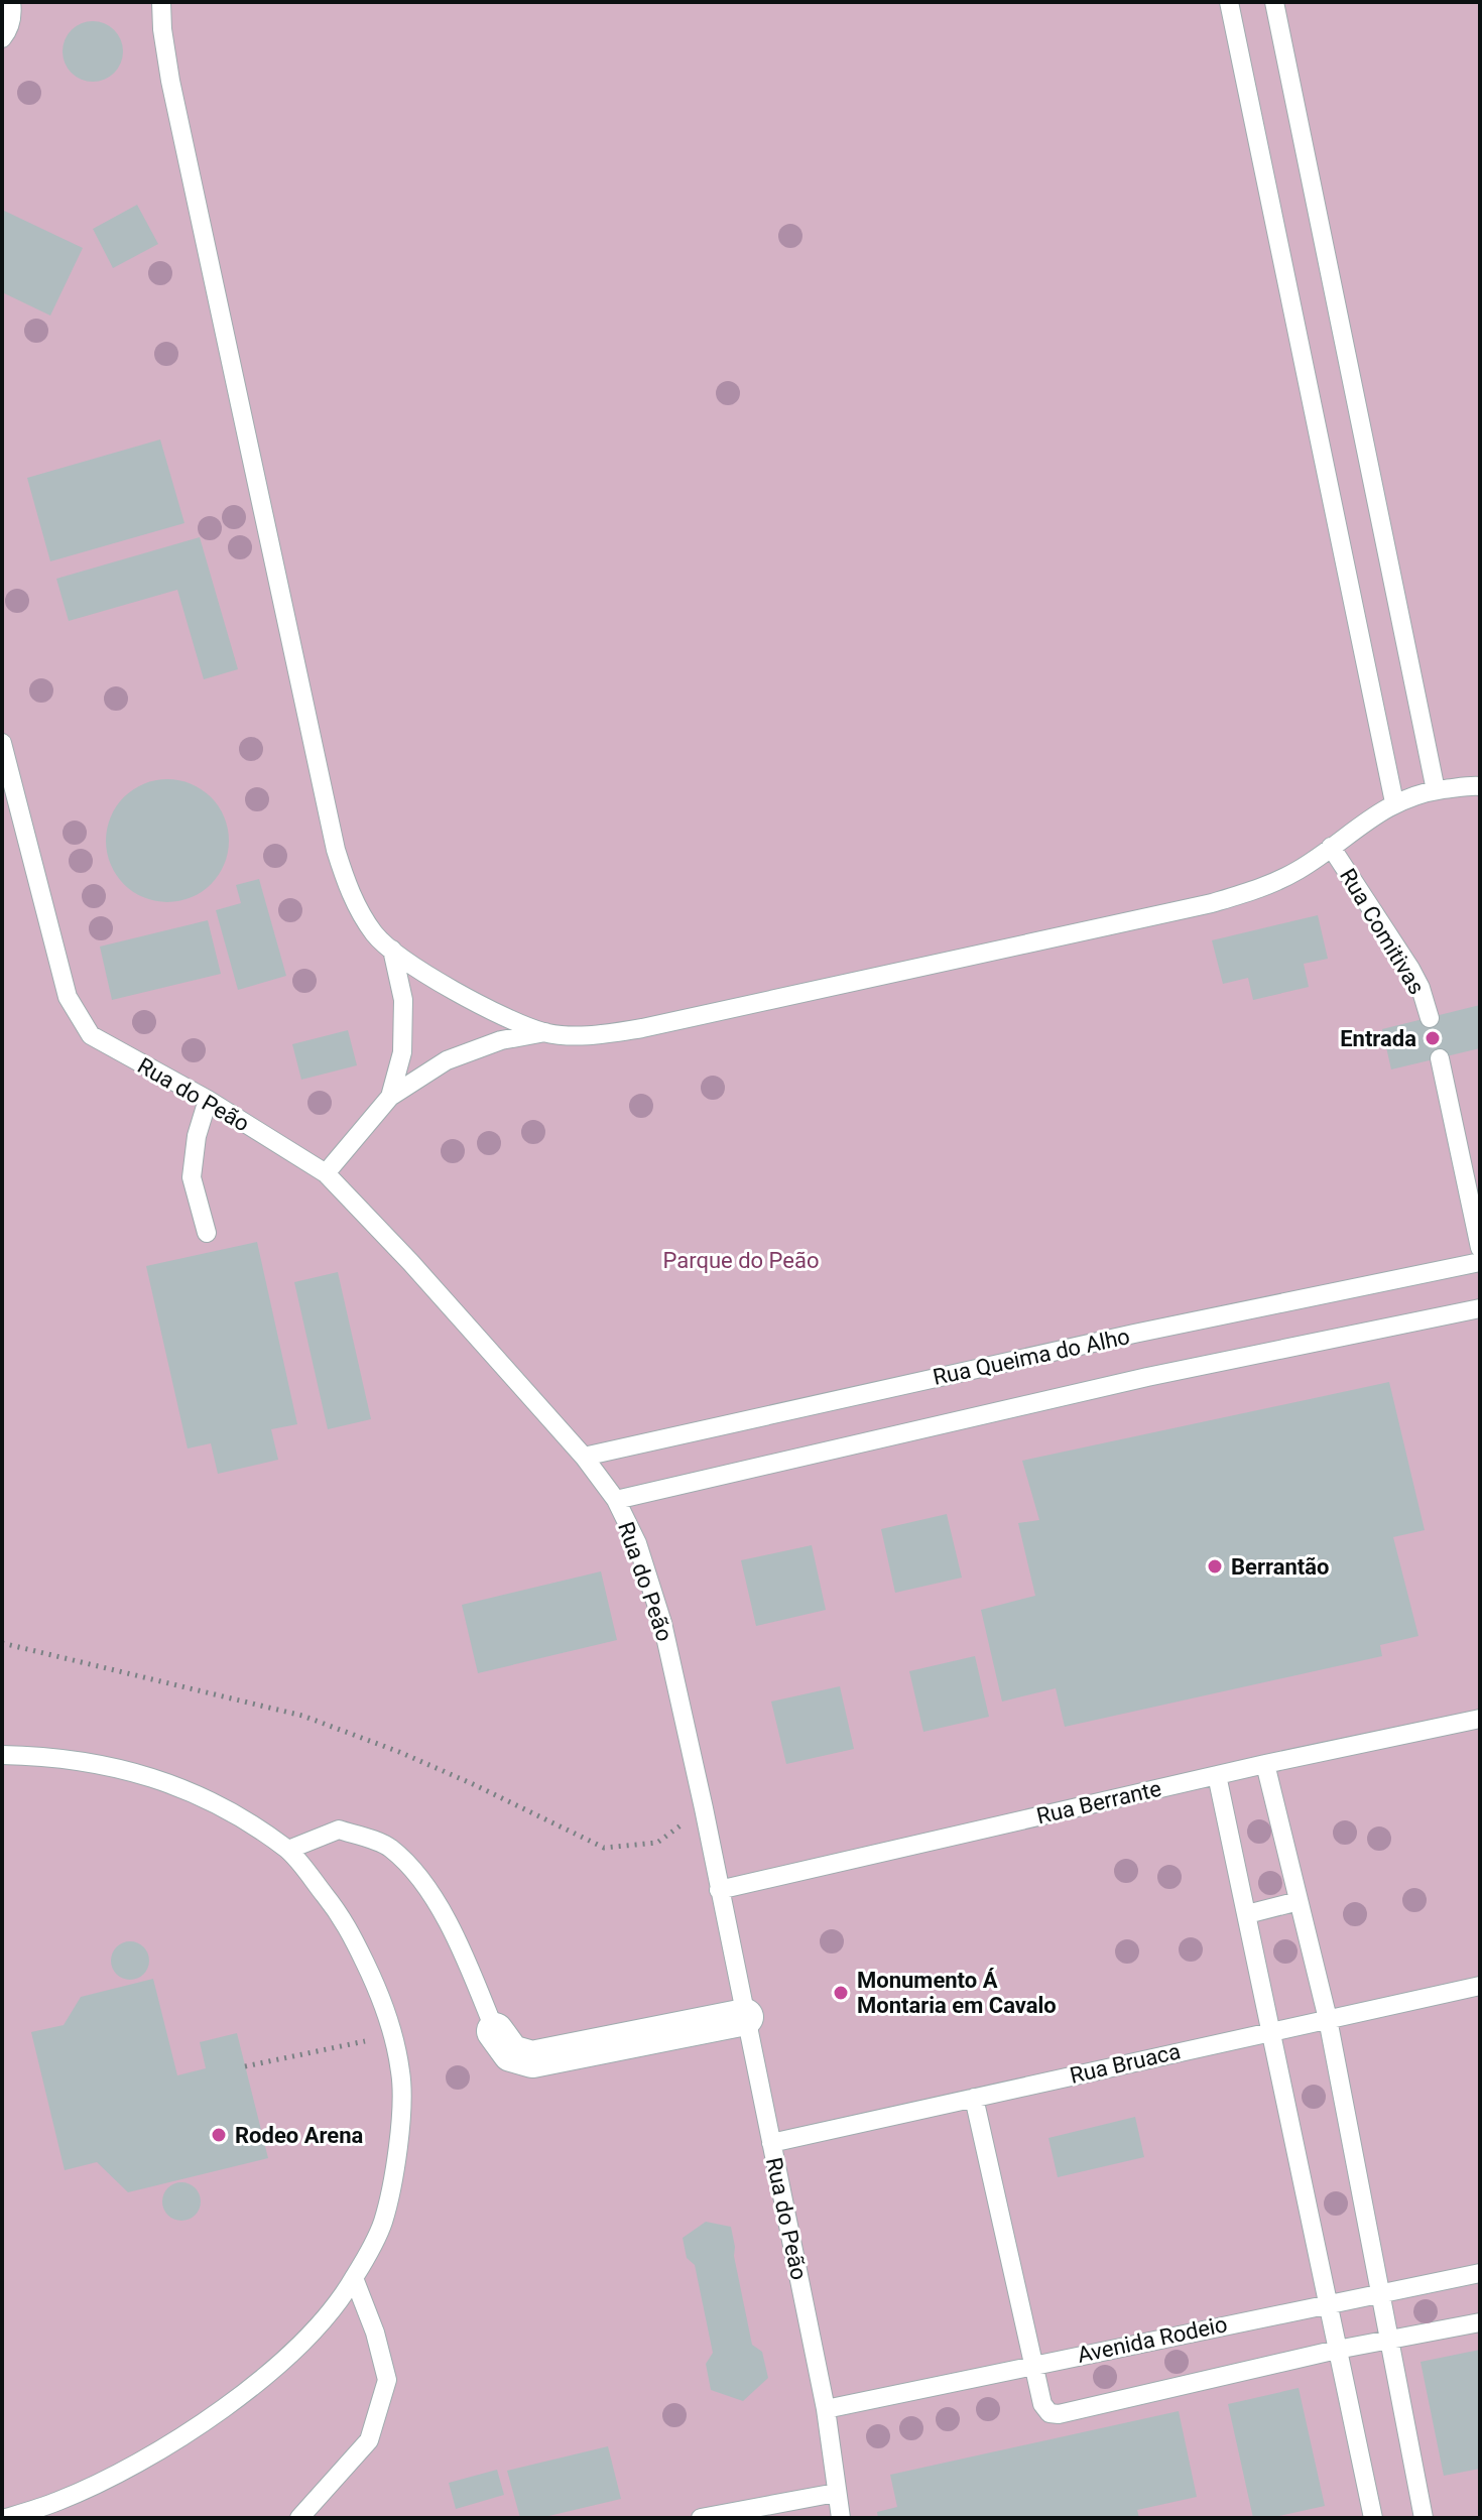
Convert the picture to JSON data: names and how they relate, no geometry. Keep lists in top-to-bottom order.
{
  "streets": {
    "lane": [
      "Rua Comitivas",
      "Rua do Peão",
      "Rua Queima do Alho",
      "Rua Berrante",
      "Rua Bruaca",
      "Avenida Rodeio"
    ]
  },
  "crossings": [
    ["Rua do Peão", "Rua Queima do Alho"],
    ["Rua do Peão", "Rua Berrante"],
    ["Rua do Peão", "Rua Bruaca"],
    ["Rua do Peão", "Avenida Rodeio"]
  ],
  "parks": ["Parque do Peão"],
  "places": [
    "Entrada",
    "Berrantão",
    "Monumento Á Montaria em Cavalo",
    "Rodeo Arena"
  ]
}
